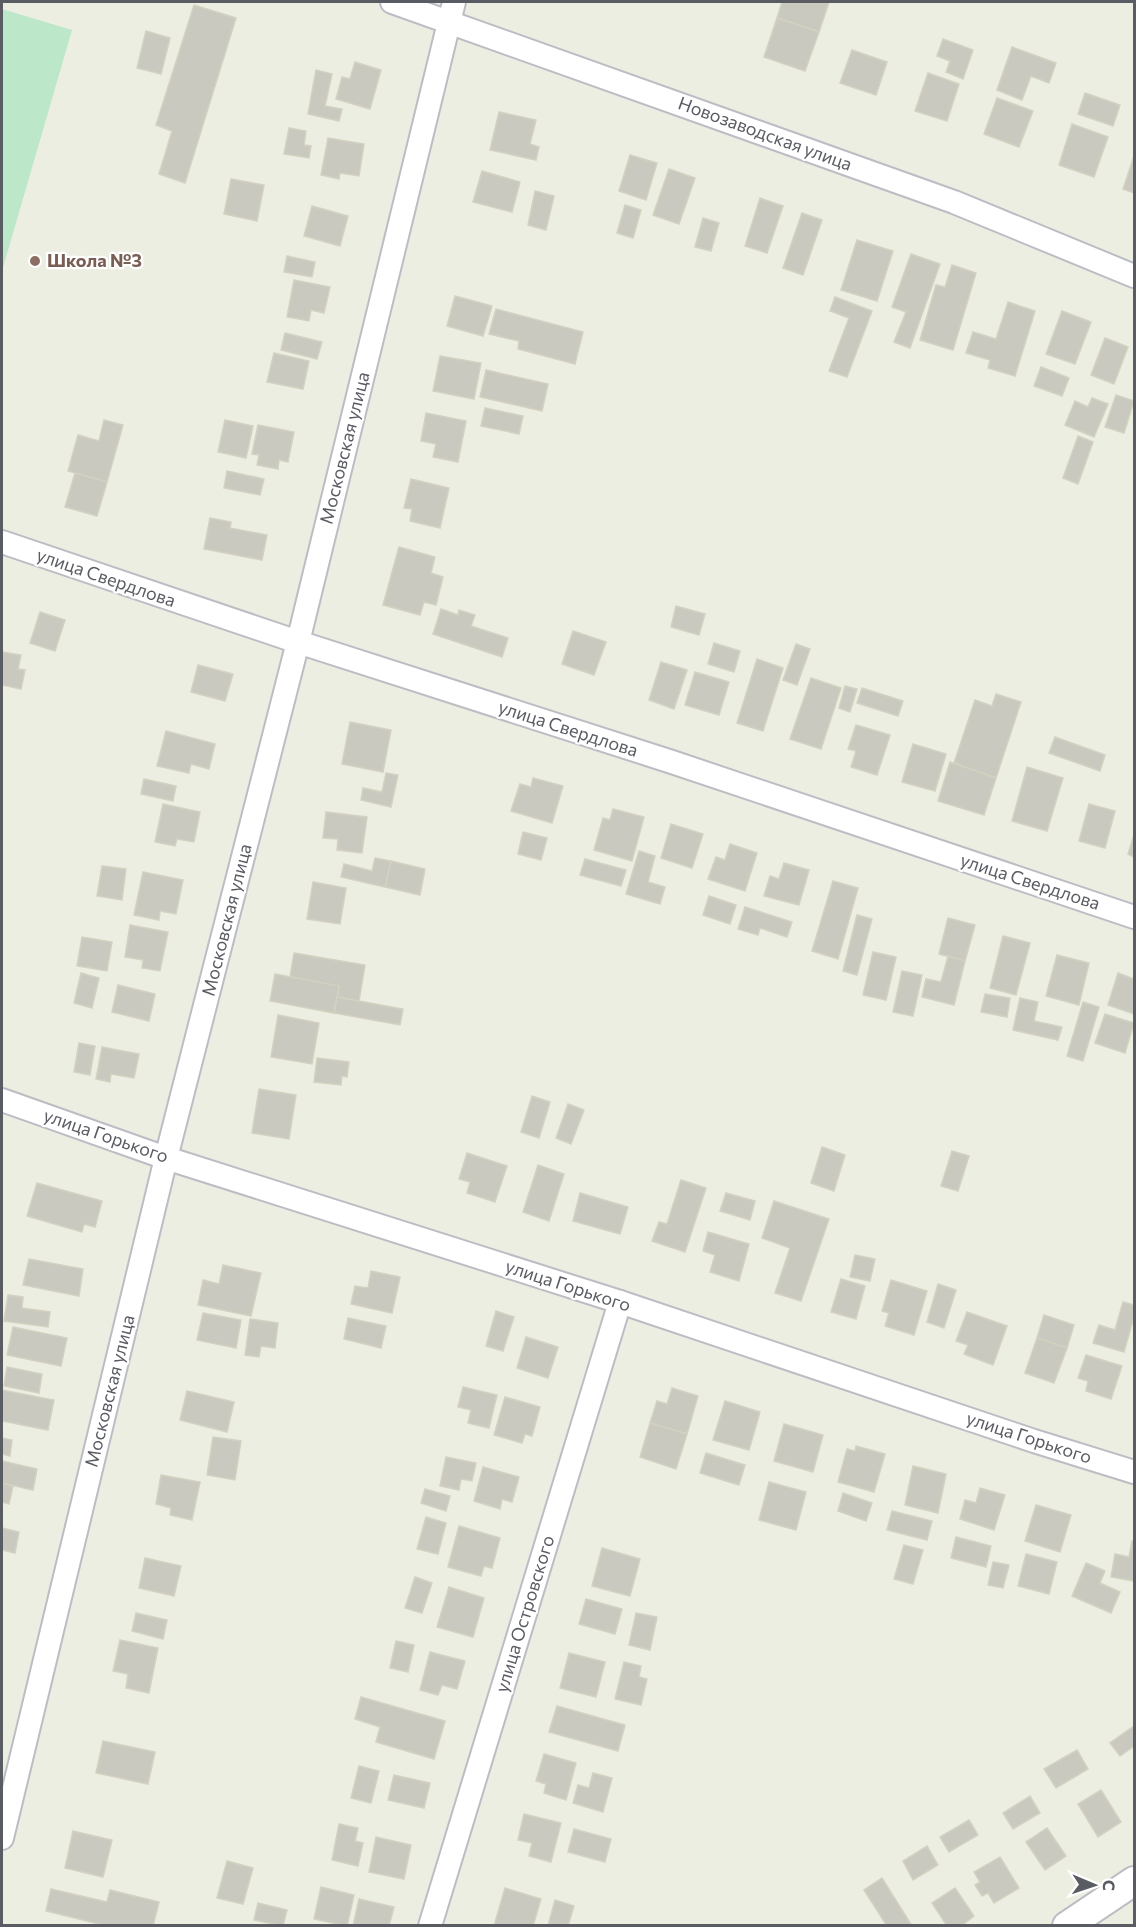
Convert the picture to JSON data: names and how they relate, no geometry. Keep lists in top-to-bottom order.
{
  "streets": {
    "street": [
      "Новозаводская улица",
      "Московская улица",
      "улица Свердлова",
      "улица Горького",
      "улица Островского"
    ]
  },
  "crossings": [
    ["Новозаводская улица", "Московская улица"],
    ["Московская улица", "улица Свердлова"],
    ["Московская улица", "улица Горького"],
    ["улица Горького", "улица Островского"]
  ],
  "places": ["Школа №3"],
  "north": "right"
}
